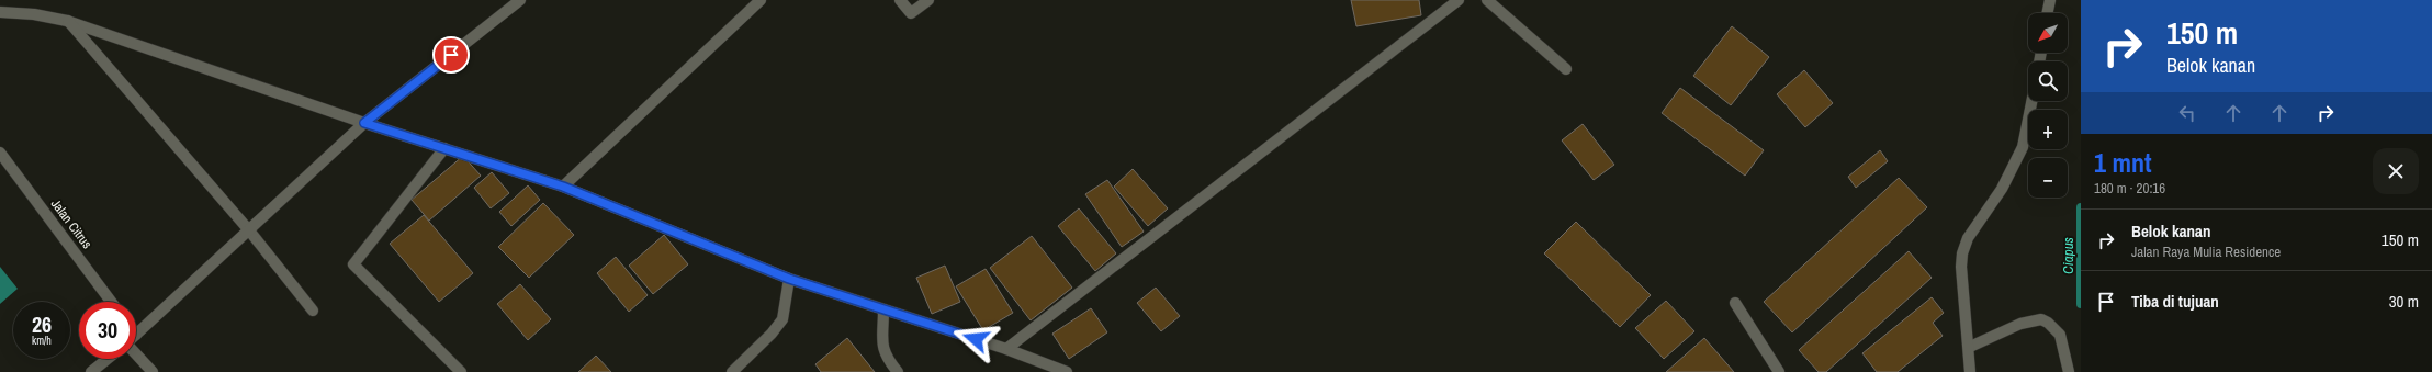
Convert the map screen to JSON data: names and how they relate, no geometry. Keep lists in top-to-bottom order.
{
  "streets": {
    "street": ["Jalan Citrus"]
  },
  "water": ["Ciapus"],
  "north": "bottom left",
  "page": {
    "turn": ["150 m", "Belok kanan"],
    "map_buttons": ["+", "−"],
    "heading": ["1 mnt", "180 m · 20:16"],
    "list": [
      {
        "name": "Belok kanan",
        "note": "Jalan Raya Mulia Residence",
        "value": "150 m"
      },
      {
        "name": "Tiba di tujuan",
        "value": "30 m"
      }
    ],
    "speed": "26 km/h",
    "limit": "30"
  }
}
